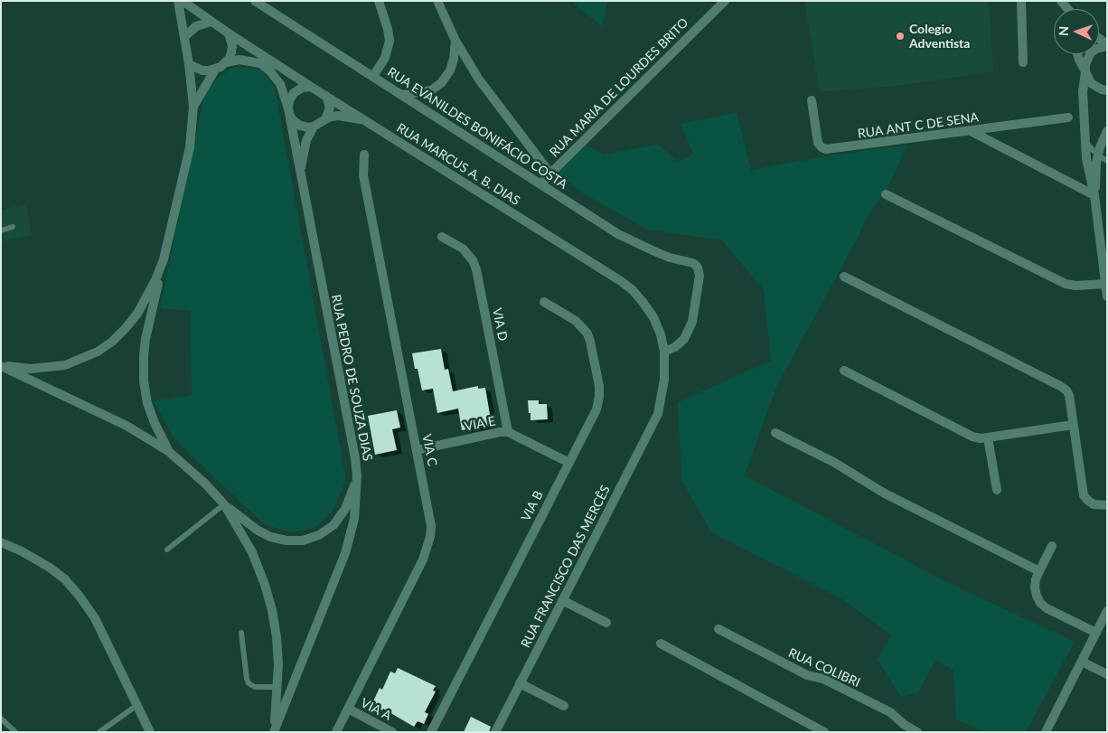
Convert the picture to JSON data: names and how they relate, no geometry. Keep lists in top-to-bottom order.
{
  "streets": {
    "street": [
      "RUA MARIA DE LOURDES BRITO",
      "RUA ANT C DE SENA",
      "RUA EVANILDES BONIFÁCIO COSTA",
      "RUA MARCUS A. B. DIAS",
      "VIA D",
      "RUA PEDRO DE SOUZA DIAS",
      "VIA E",
      "VIA C",
      "VIA B",
      "RUA FRANCISCO DAS MERCÊS",
      "RUA COLIBRI",
      "VIA A"
    ]
  },
  "crossings": [
    ["RUA MARIA DE LOURDES BRITO", "RUA EVANILDES BONIFÁCIO COSTA"],
    ["RUA EVANILDES BONIFÁCIO COSTA", "RUA MARCUS A. B. DIAS"],
    ["RUA MARCUS A. B. DIAS", "RUA PEDRO DE SOUZA DIAS"],
    ["RUA MARCUS A. B. DIAS", "RUA FRANCISCO DAS MERCÊS"],
    ["VIA D", "VIA E"],
    ["VIA E", "VIA C"],
    ["VIA E", "VIA B"],
    ["VIA C", "VIA A"]
  ],
  "places": ["Colegio Adventista"],
  "north": "left"
}
